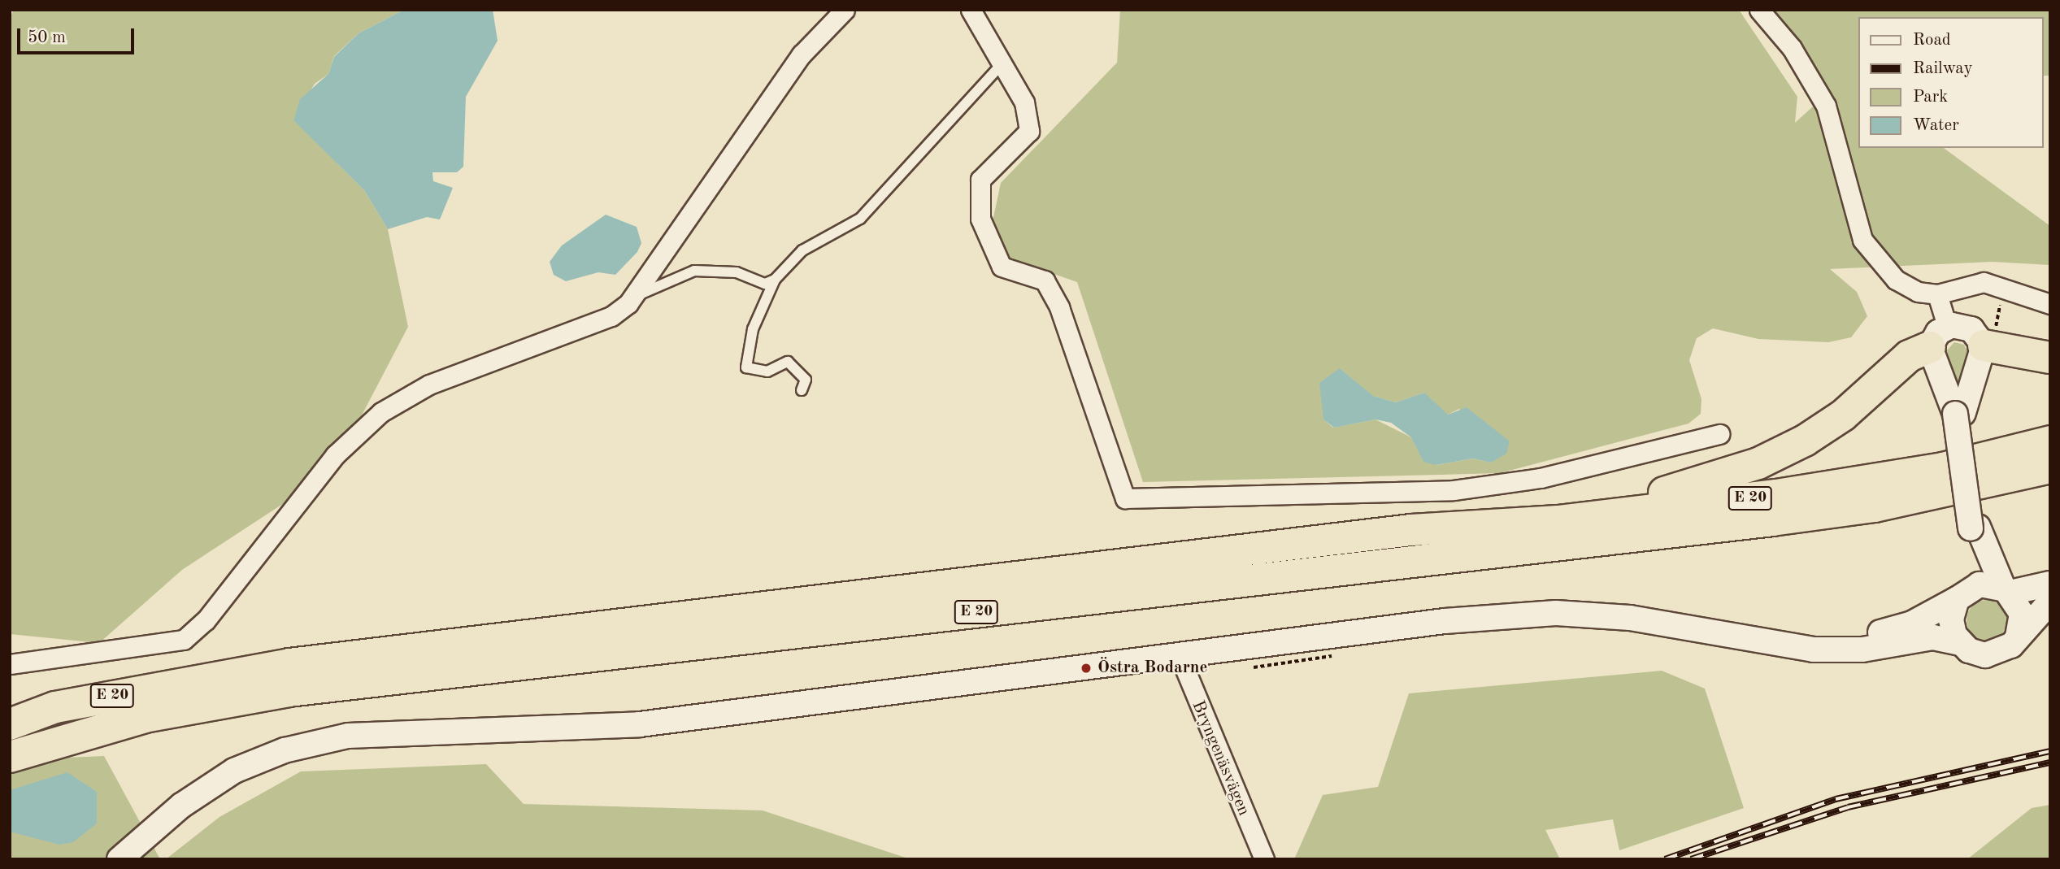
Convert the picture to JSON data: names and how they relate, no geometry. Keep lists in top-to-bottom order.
{
  "streets": {
    "highway": ["E 20"],
    "street": ["Bryngenäsvägen"]
  },
  "places": ["Östra Bodarne"],
  "legend": [
    "Road",
    "Railway",
    "Park",
    "Water"
  ],
  "scale_bar": "50 m"
}
